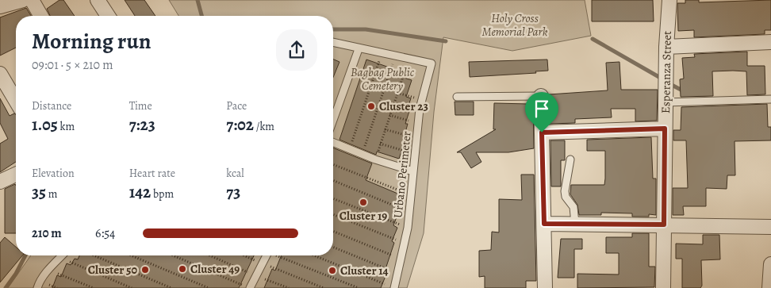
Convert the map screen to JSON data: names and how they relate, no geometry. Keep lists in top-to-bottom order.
{
  "streets": {
    "street": ["Esperanza Street"],
    "lane": ["Urbano Perimeter"]
  },
  "parks": ["Holy Cross Memorial Park", "Bagbag Public Cemetery"],
  "places": [
    "Cluster 23",
    "Cluster 19",
    "Cluster 49",
    "Cluster 50",
    "Cluster 14"
  ],
  "page": {
    "heading": ["Morning run", "09:01 · 5 × 210 m"],
    "stats": [
      ["Distance", "1.05 km"],
      ["Time", "7:23"],
      ["Pace", "7:02 /km"],
      ["Elevation", "35 m"],
      ["Heart rate", "142 bpm"],
      ["kcal", "73"]
    ],
    "list": [
      {
        "name": "210 m",
        "note": "6:54"
      }
    ]
  }
}
